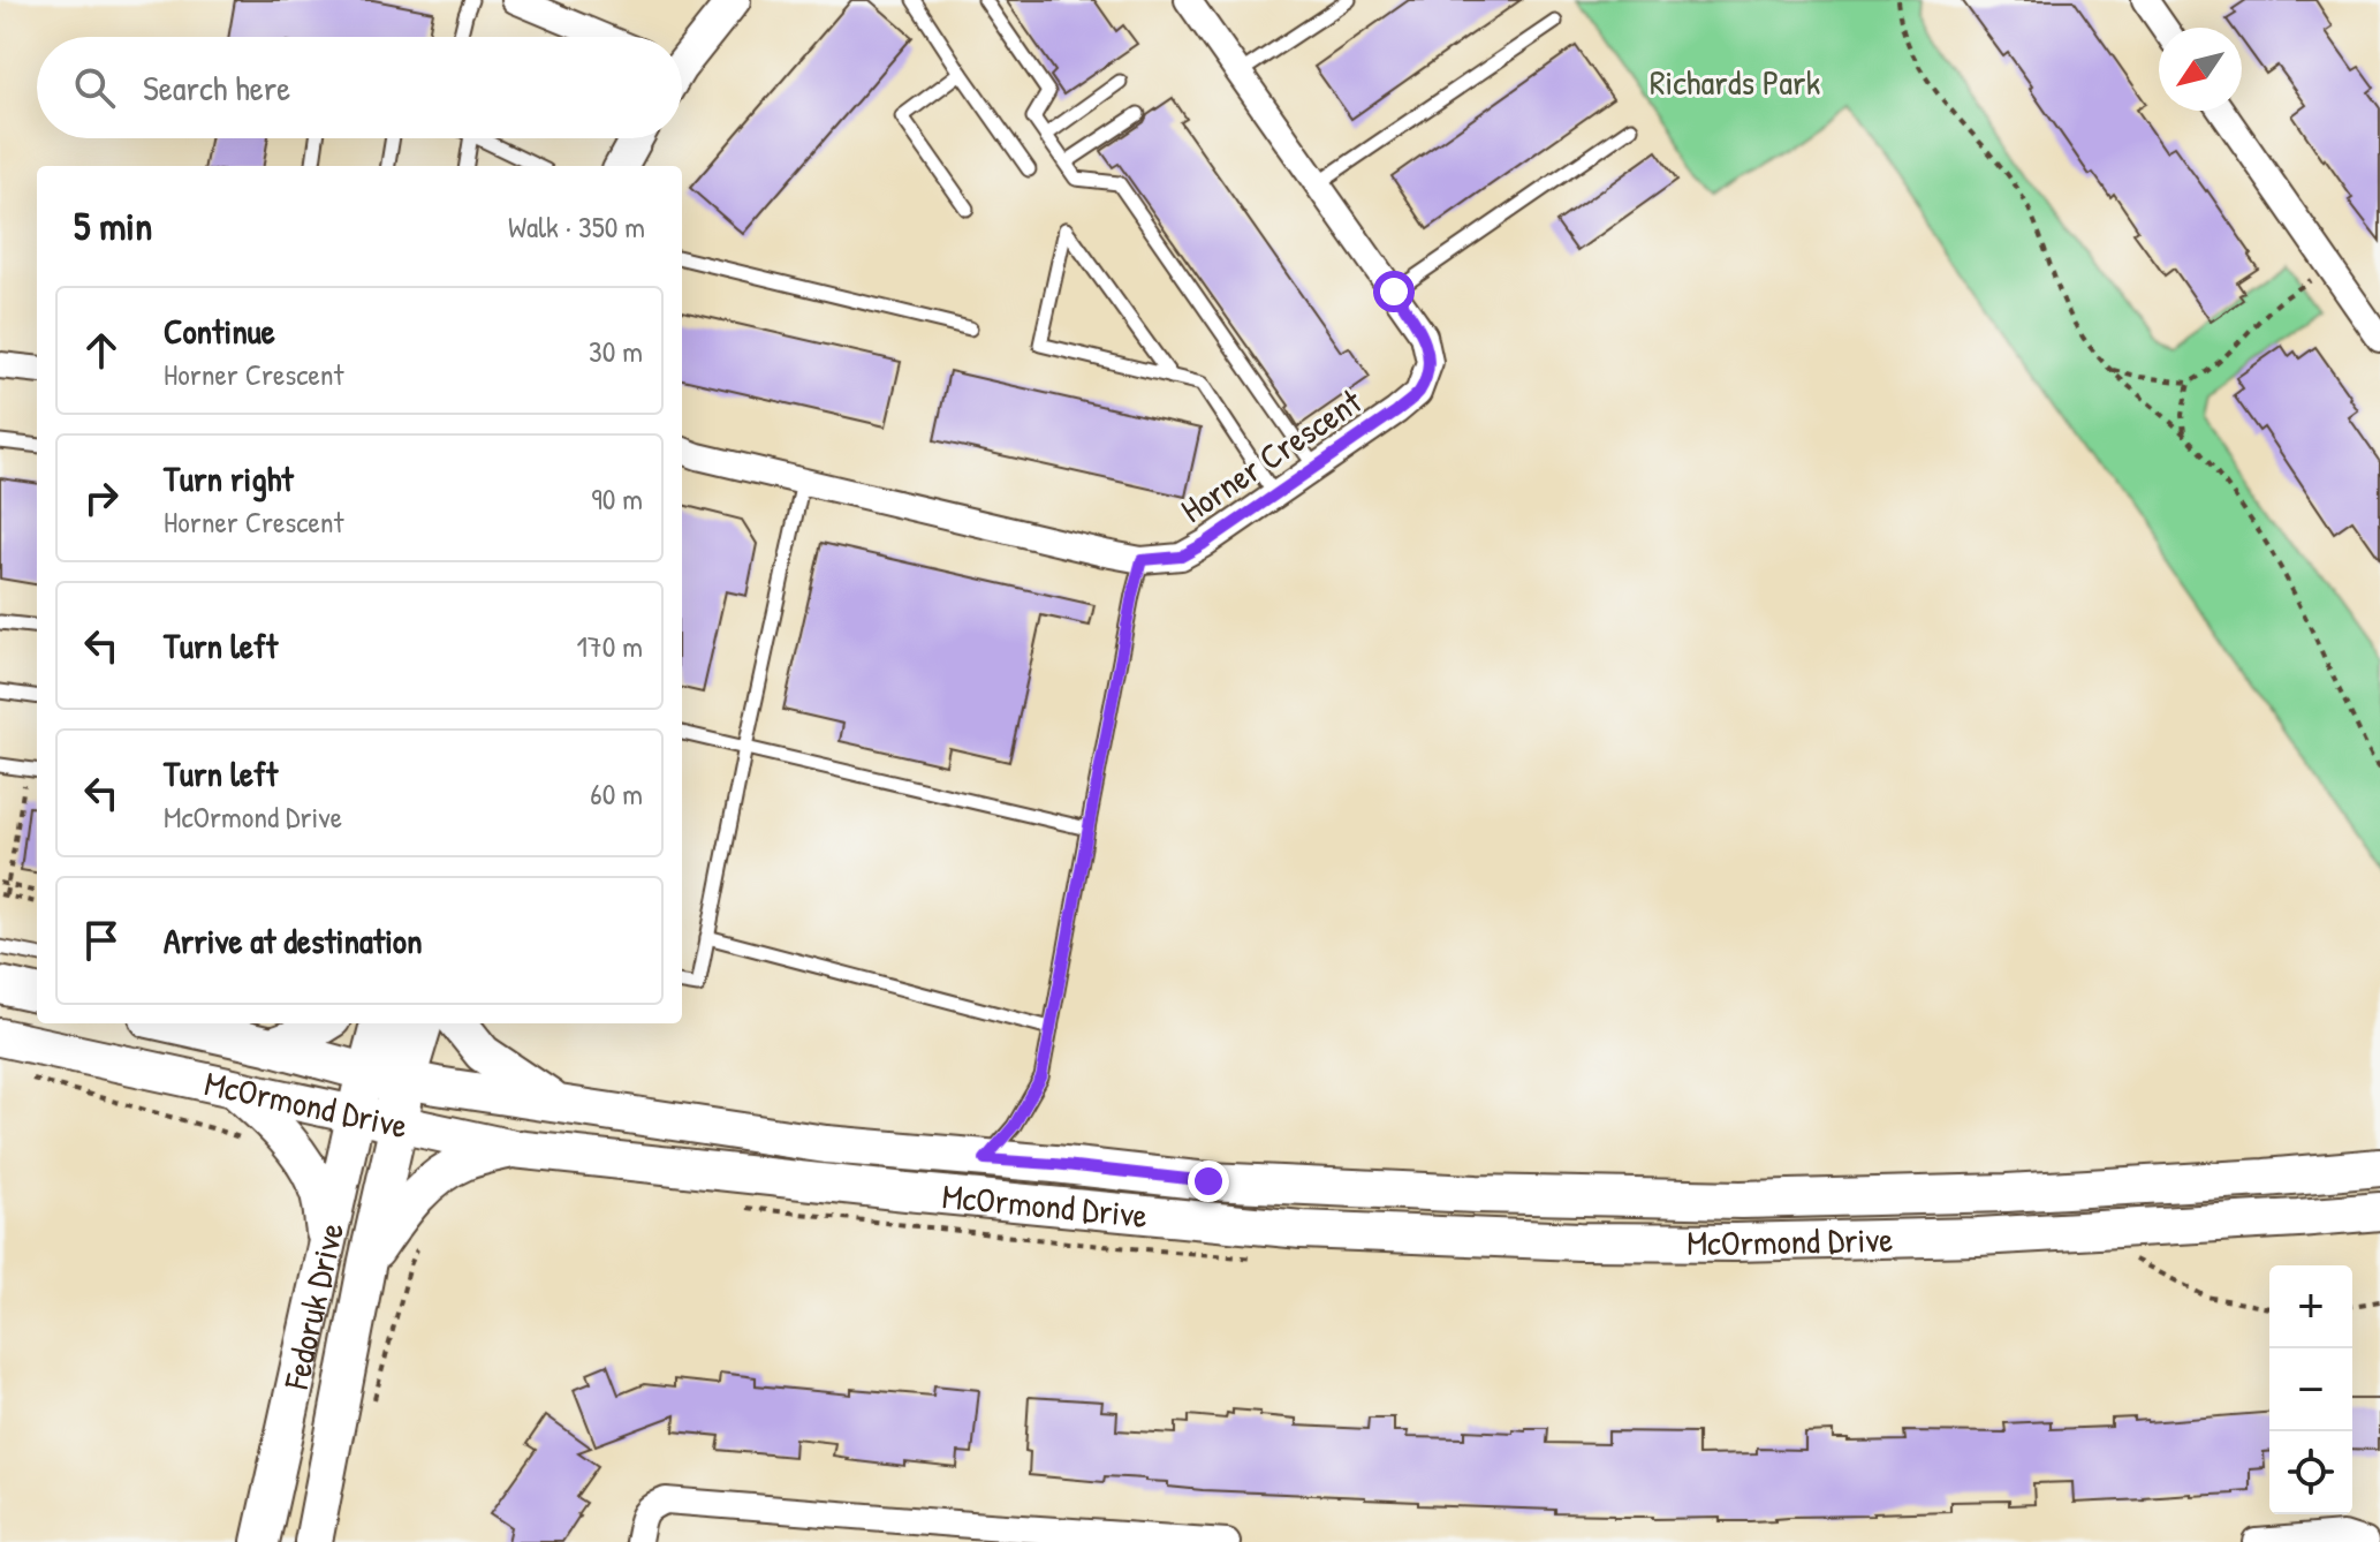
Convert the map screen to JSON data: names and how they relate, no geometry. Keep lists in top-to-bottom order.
{
  "streets": {
    "main road": ["McOrmond Drive", "Fedoruk Drive"],
    "street": ["Horner Crescent"]
  },
  "crossings": [
    ["McOrmond Drive", "Fedoruk Drive"]
  ],
  "parks": ["Richards Park"],
  "north": "bottom left",
  "page": {
    "search": "Search here",
    "heading": ["5 min", "Walk · 350 m"],
    "list": [
      ["Continue", "Horner Crescent", "30 m"],
      ["Turn right", "Horner Crescent", "90 m"],
      ["Turn left", "170 m"],
      ["Turn left", "McOrmond Drive", "60 m"],
      "Arrive at destination"
    ],
    "map_buttons": ["+", "−"]
  }
}
